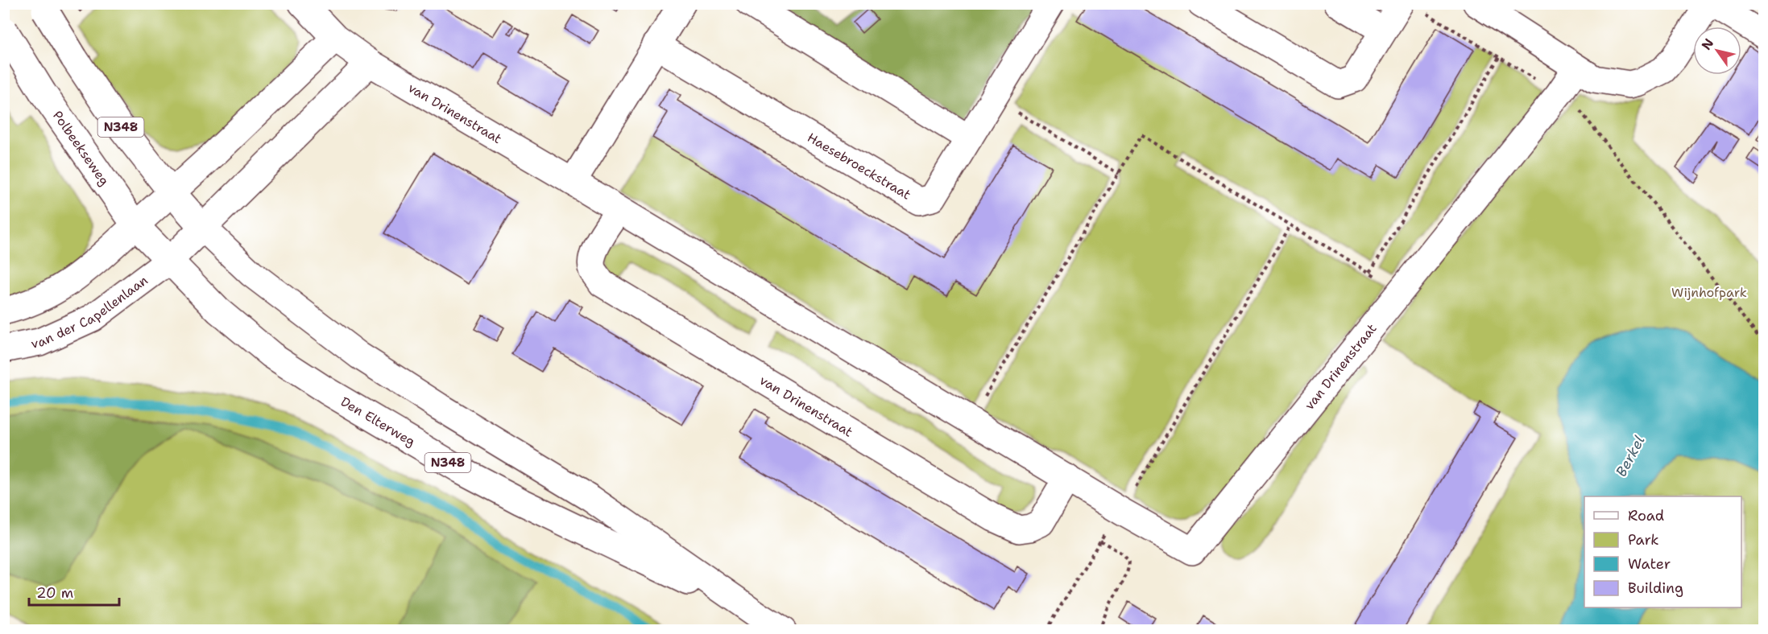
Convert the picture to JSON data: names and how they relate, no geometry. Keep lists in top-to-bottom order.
{
  "streets": {
    "street": [
      "van Drinenstraat",
      "N348",
      "Polbeekseweg",
      "Haesebroeckstraat",
      "van der Capellenlaan",
      "Den Elterweg"
    ]
  },
  "crossings": [
    ["N348", "Den Elterweg"],
    ["Polbeekseweg", "van der Capellenlaan"],
    ["Polbeekseweg", "Den Elterweg"],
    ["van der Capellenlaan", "Den Elterweg"]
  ],
  "water": ["Berkel"],
  "parks": ["Wijnhofpark"],
  "legend": [
    "Road",
    "Park",
    "Water",
    "Building"
  ],
  "scale_bar": "20 m",
  "north": "top left"
}
